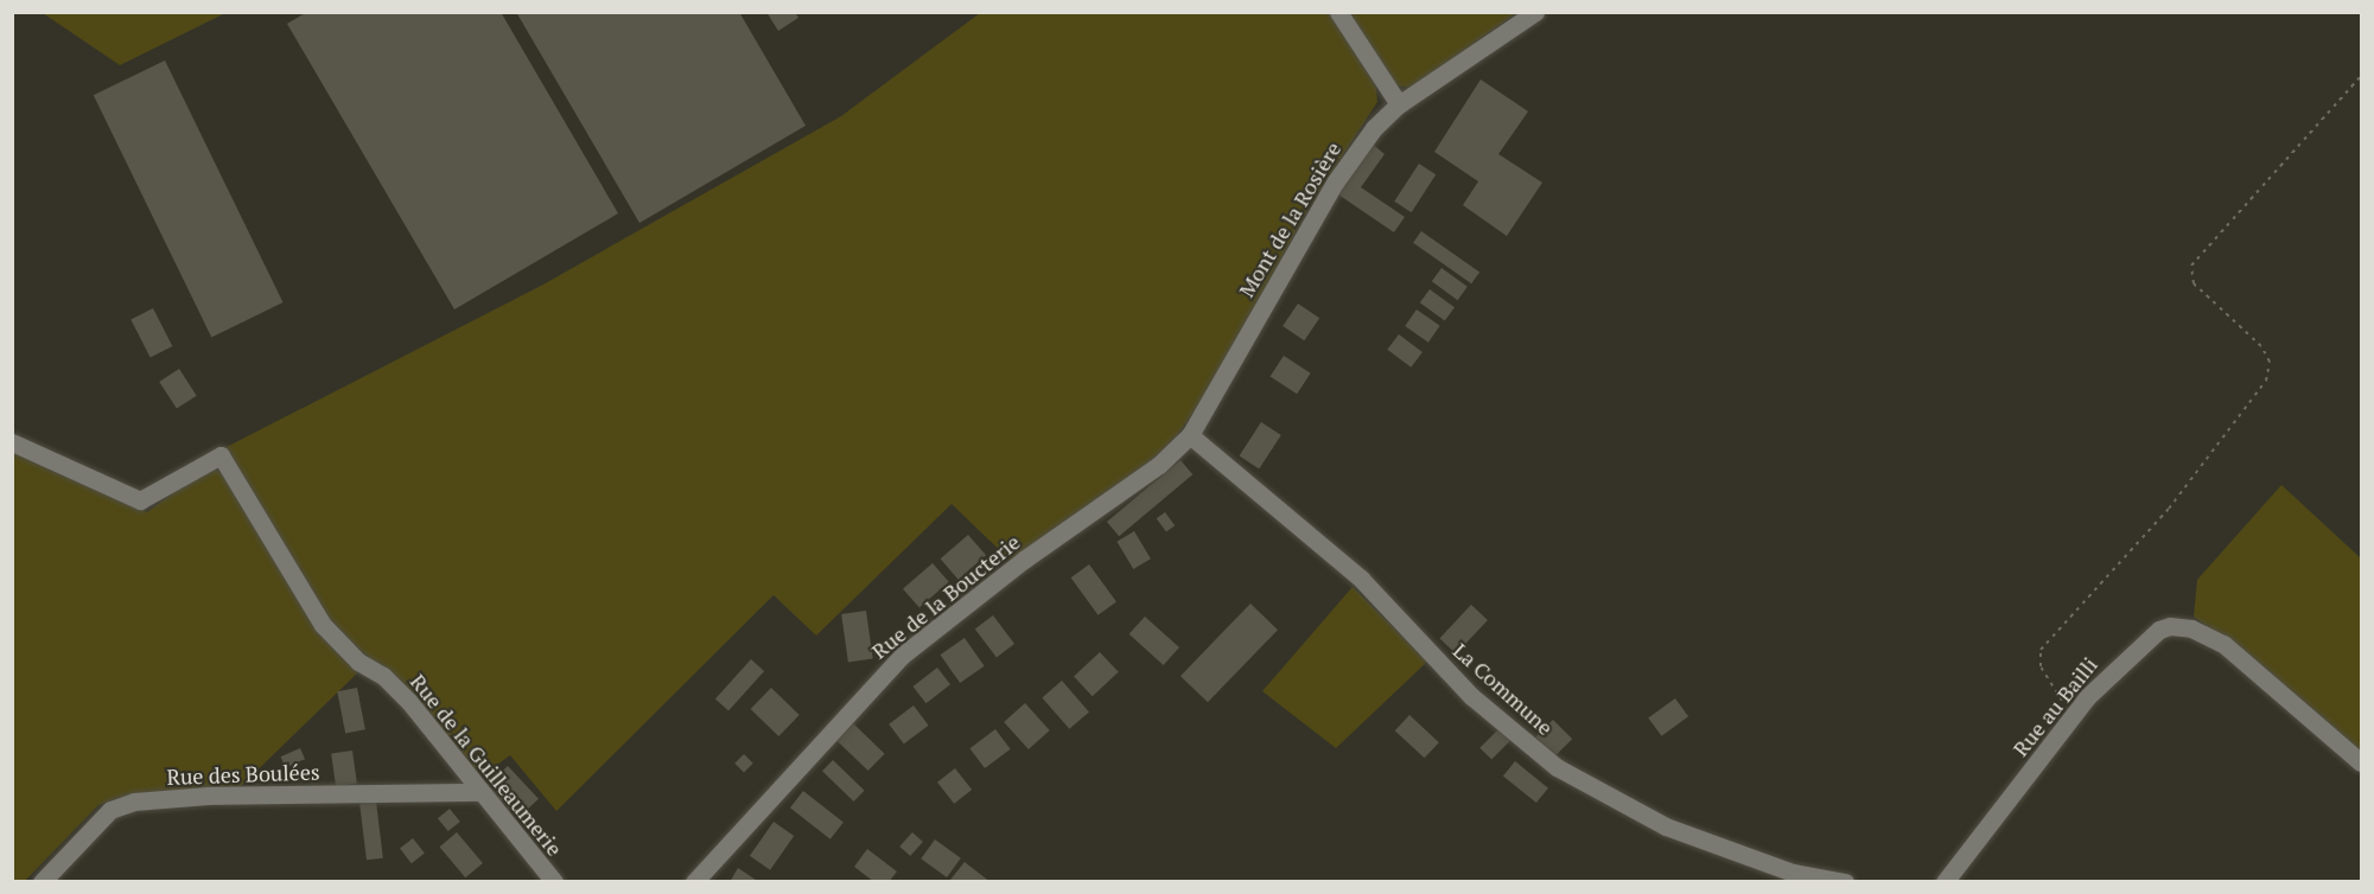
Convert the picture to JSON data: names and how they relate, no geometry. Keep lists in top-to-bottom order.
{
  "streets": {
    "street": [
      "Mont de la Rosière",
      "Rue de la Boucterie",
      "La Commune",
      "Rue au Bailli",
      "Rue de la Guilleaumerie",
      "Rue des Boulées"
    ]
  },
  "crossings": [
    ["Mont de la Rosière", "Rue de la Boucterie"],
    ["Mont de la Rosière", "La Commune"],
    ["Rue de la Boucterie", "La Commune"],
    ["Rue de la Guilleaumerie", "Rue des Boulées"]
  ]
}
